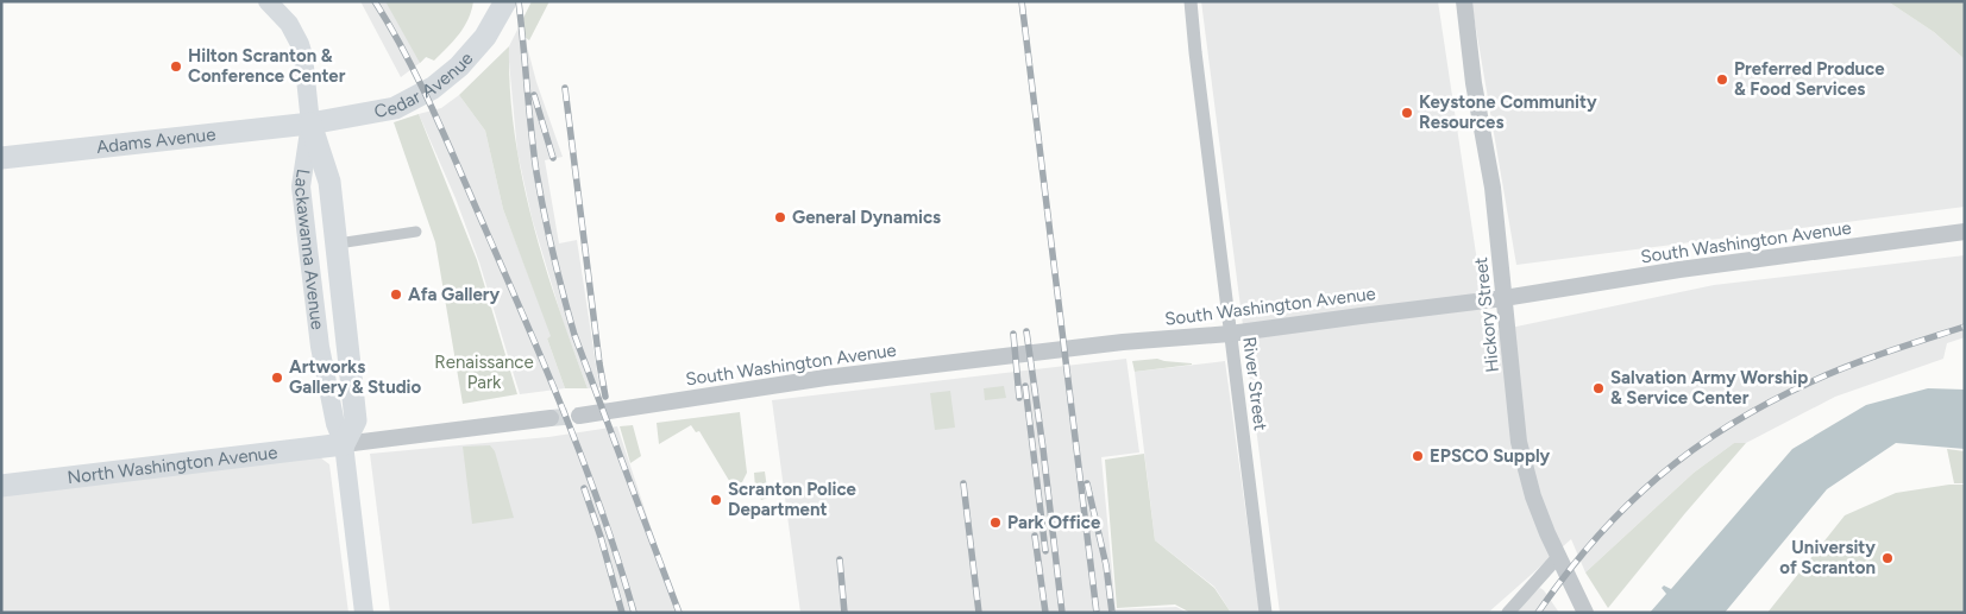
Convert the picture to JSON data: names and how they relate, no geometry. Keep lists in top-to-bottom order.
{
  "streets": {
    "main road": [
      "Cedar Avenue",
      "Adams Avenue",
      "Lackawanna Avenue",
      "North Washington Avenue"
    ],
    "street": ["South Washington Avenue", "Hickory Street", "River Street"]
  },
  "crossings": [
    ["Cedar Avenue", "Adams Avenue"],
    ["Cedar Avenue", "Lackawanna Avenue"],
    ["Adams Avenue", "Lackawanna Avenue"],
    ["South Washington Avenue", "Hickory Street"],
    ["South Washington Avenue", "River Street"],
    ["Lackawanna Avenue", "North Washington Avenue"]
  ],
  "parks": ["Renaissance Park"],
  "places": [
    "Hilton Scranton & Conference Center",
    "Preferred Produce & Food Services",
    "Keystone Community Resources",
    "General Dynamics",
    "Afa Gallery",
    "Artworks Gallery & Studio",
    "Salvation Army Worship & Service Center",
    "EPSCO Supply",
    "Scranton Police Department",
    "Park Office",
    "University of Scranton"
  ]
}
